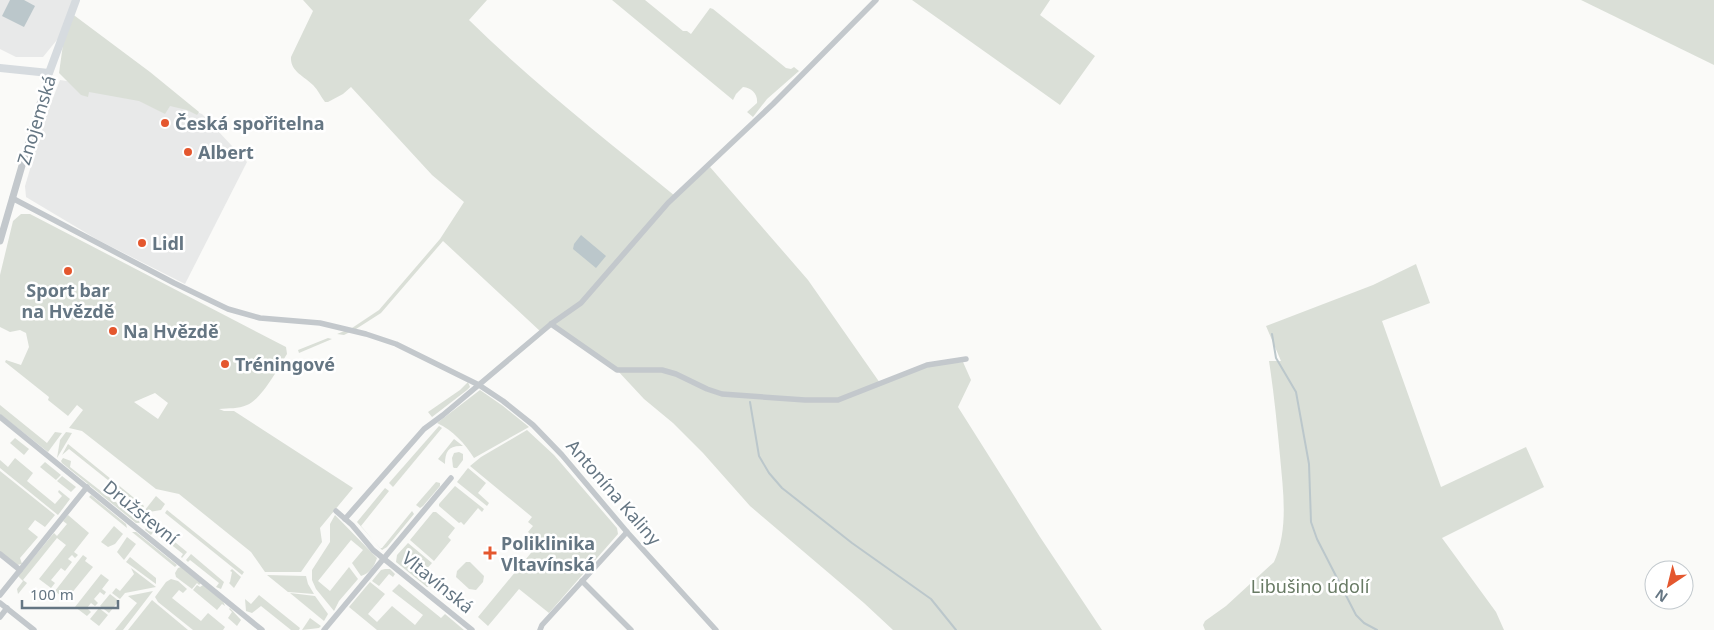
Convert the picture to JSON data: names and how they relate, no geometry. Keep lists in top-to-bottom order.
{
  "streets": {
    "main road": ["Znojemská"],
    "street": ["Antonína Kaliny", "Družstevní", "Vltavínská"]
  },
  "parks": ["Libušino údolí"],
  "places": {
    "other": [
      "Česká spořitelna",
      "Albert",
      "Lidl",
      "Sport bar na Hvězdě",
      "Na Hvězdě",
      "Tréningové"
    ],
    "health": ["Poliklinika Vltavínská"]
  },
  "scale_bar": "100 m",
  "north": "bottom left"
}
